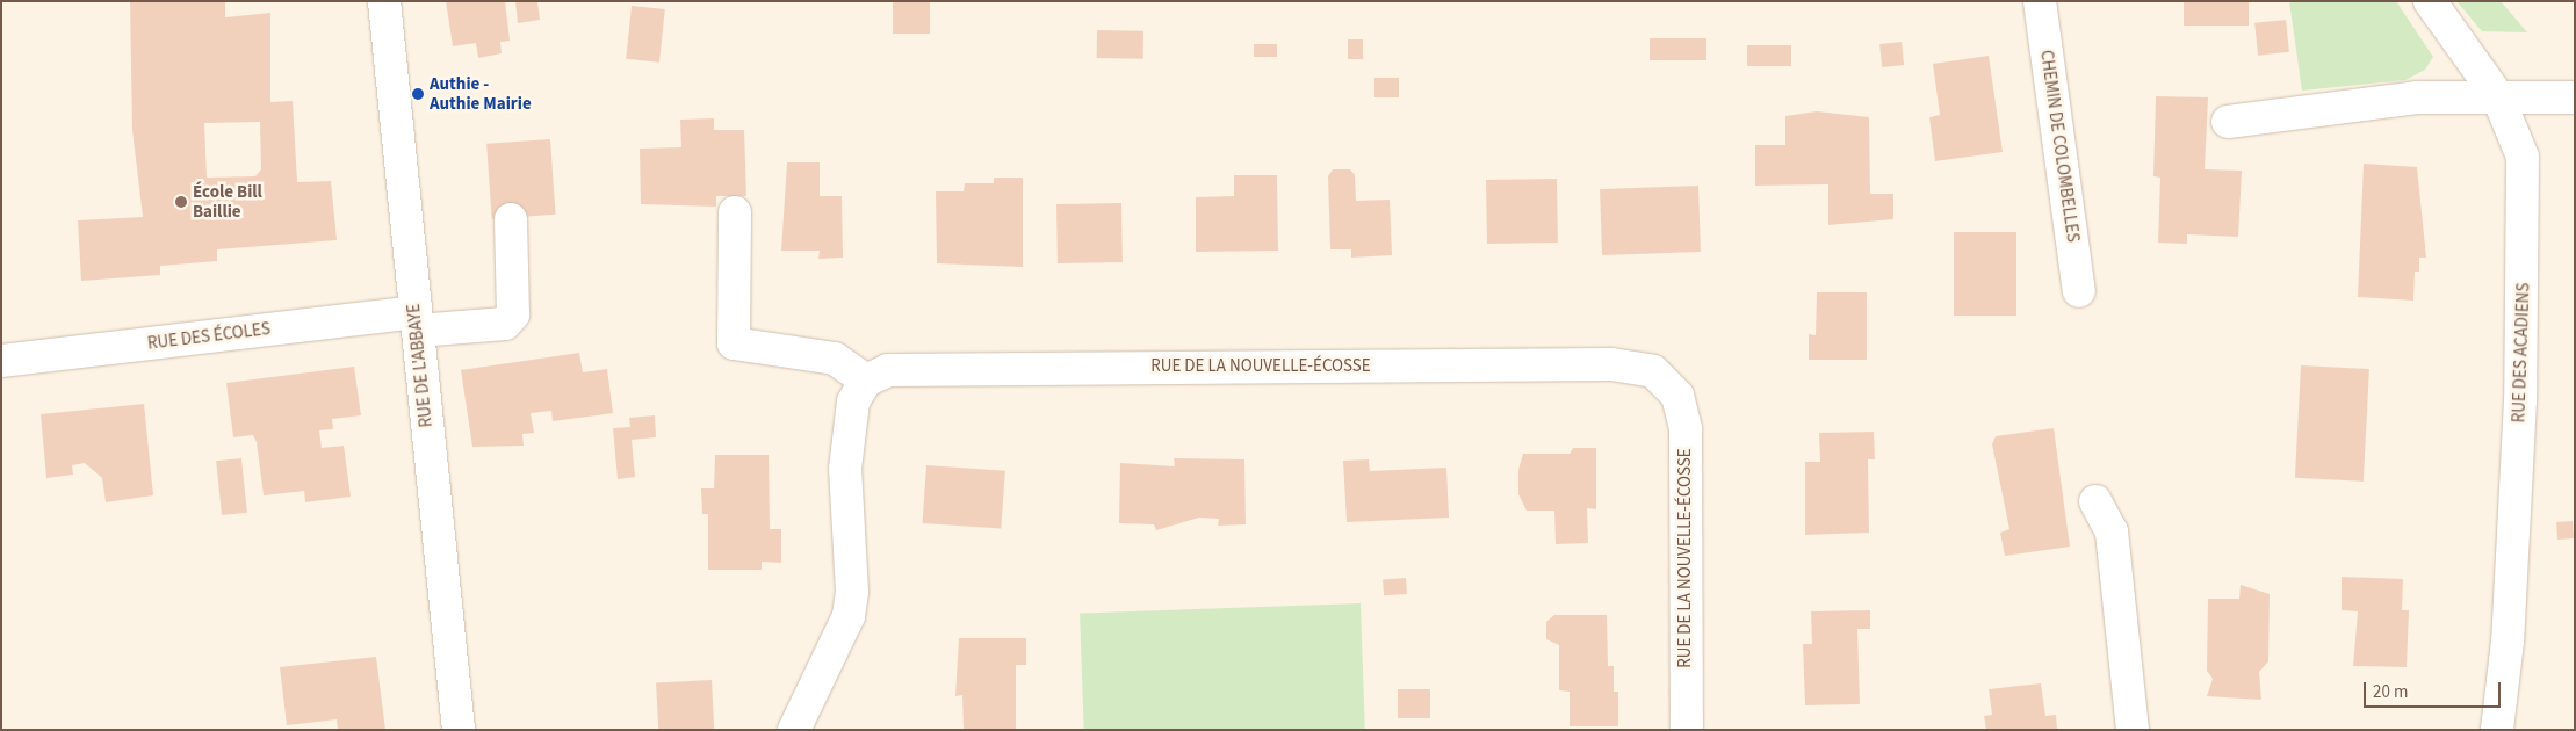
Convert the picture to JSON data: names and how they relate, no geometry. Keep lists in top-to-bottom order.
{
  "streets": {
    "street": [
      "CHEMIN DE COLOMBELLES",
      "RUE DES ÉCOLES",
      "RUE DES ACADIENS",
      "RUE DE L'ABBAYE",
      "RUE DE LA NOUVELLE-ÉCOSSE"
    ]
  },
  "crossings": [
    ["RUE DES ÉCOLES", "RUE DE L'ABBAYE"]
  ],
  "places": ["Authie - Authie Mairie", "École Bill Baillie"],
  "scale_bar": "20 m"
}
